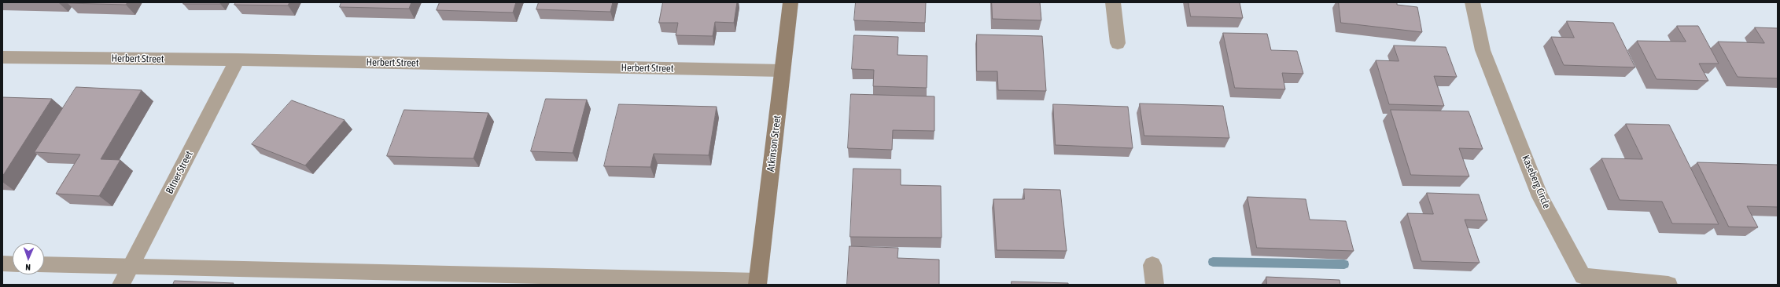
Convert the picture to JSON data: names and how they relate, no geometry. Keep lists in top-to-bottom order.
{
  "streets": {
    "street": [
      "Herbert Street",
      "Atkinson Street",
      "Bitner Street",
      "Kaseberg Circle"
    ]
  },
  "crossings": [
    ["Herbert Street", "Atkinson Street"],
    ["Herbert Street", "Bitner Street"]
  ],
  "north": "bottom"
}
